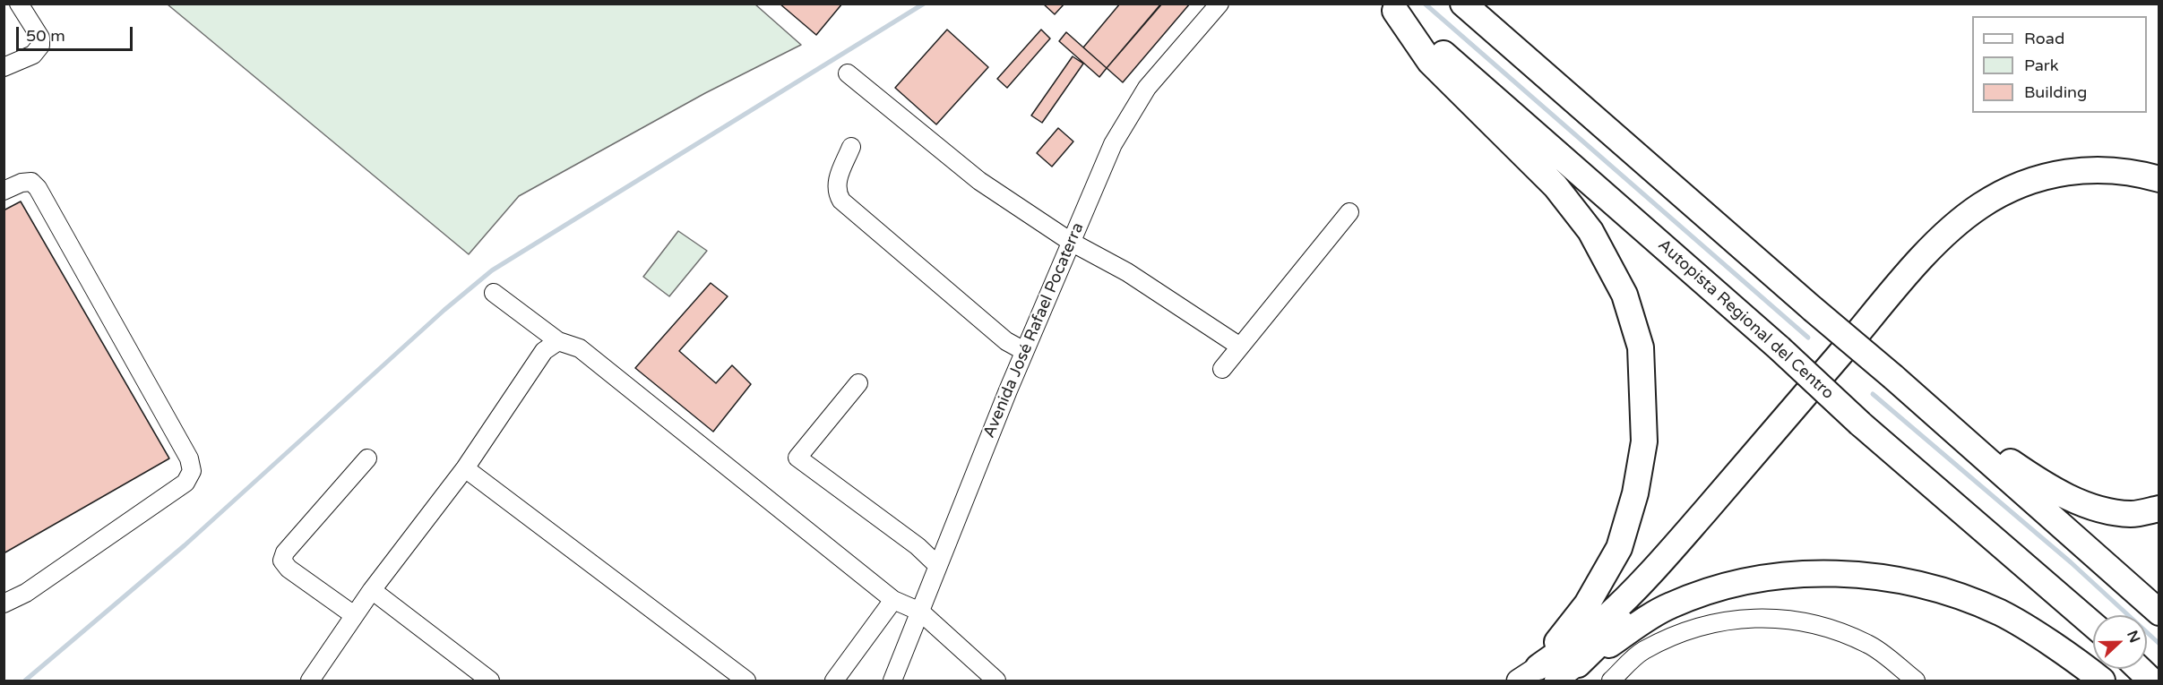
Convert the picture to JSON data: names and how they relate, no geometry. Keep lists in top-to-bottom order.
{
  "streets": {
    "highway": ["Autopista Regional del Centro"],
    "street": ["Avenida José Rafael Pocaterra"]
  },
  "legend": ["Road", "Park", "Building"],
  "scale_bar": "50 m",
  "north": "right"
}
